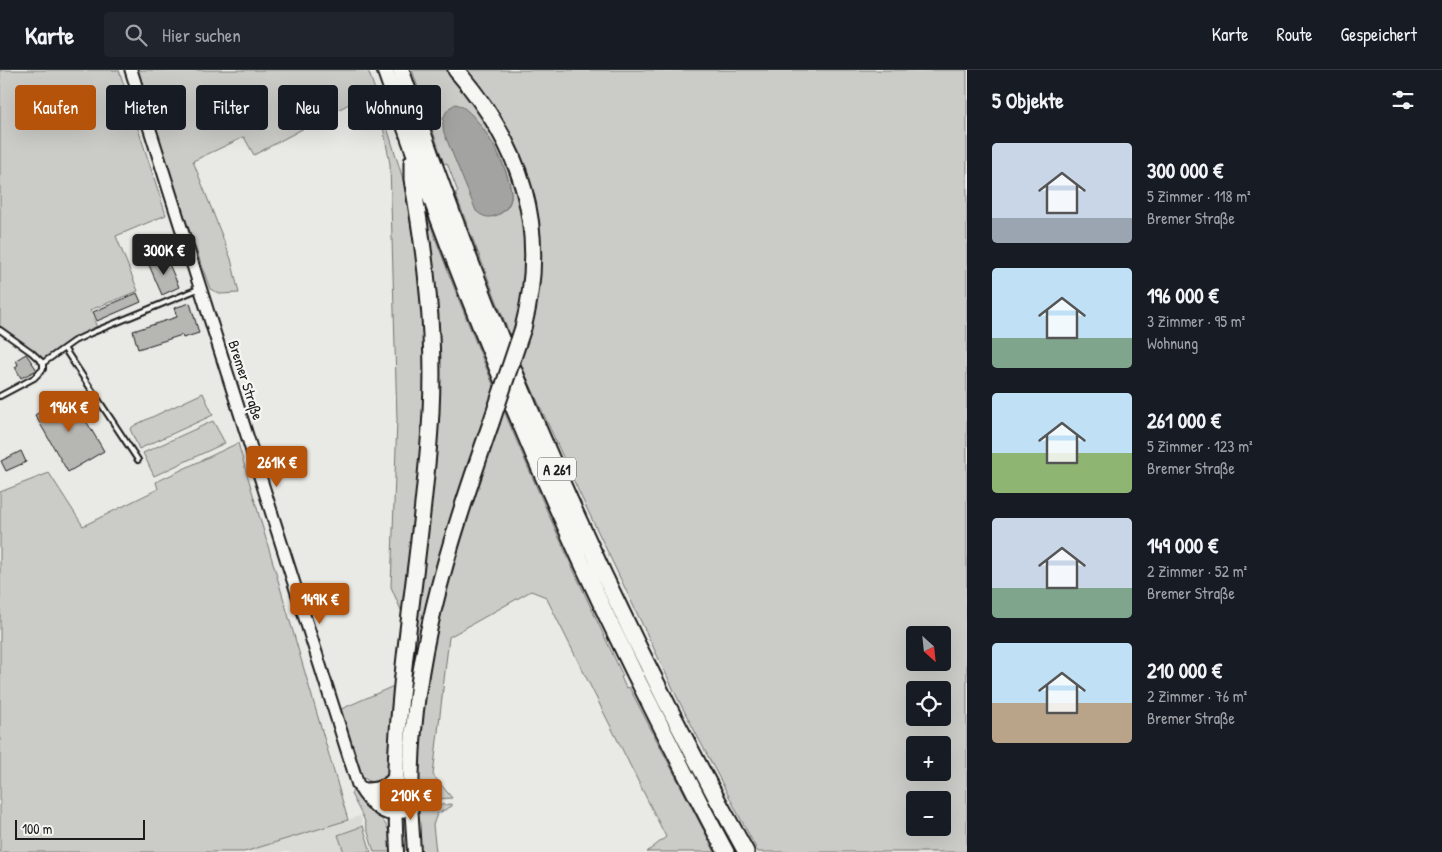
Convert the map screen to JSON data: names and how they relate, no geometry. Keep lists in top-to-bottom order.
{
  "streets": {
    "highway": ["A 261"],
    "main road": ["Bremer Straße"]
  },
  "scale_bar": "100 m",
  "north": "bottom right",
  "page": {
    "header": "Karte",
    "search": "Hier suchen",
    "nav": ["Karte", "Route", "Gespeichert"],
    "heading": "5 Objekte",
    "chip": [
      "Kaufen",
      "Mieten",
      "Filter",
      "Neu",
      "Wohnung"
    ],
    "list": [
      {
        "name": "300 000 €",
        "note": "5 Zimmer · 118 m² · Bremer Straße"
      },
      {
        "name": "196 000 €",
        "note": "3 Zimmer · 95 m² · Wohnung"
      },
      {
        "name": "261 000 €",
        "note": "5 Zimmer · 123 m² · Bremer Straße"
      },
      {
        "name": "149 000 €",
        "note": "2 Zimmer · 52 m² · Bremer Straße"
      },
      {
        "name": "210 000 €",
        "note": "2 Zimmer · 76 m² · Bremer Straße"
      }
    ],
    "price": [
      "300K €",
      "196K €",
      "261K €",
      "149K €",
      "210K €"
    ],
    "map_buttons": ["+", "−"],
    "scale": "100 m"
  }
}
